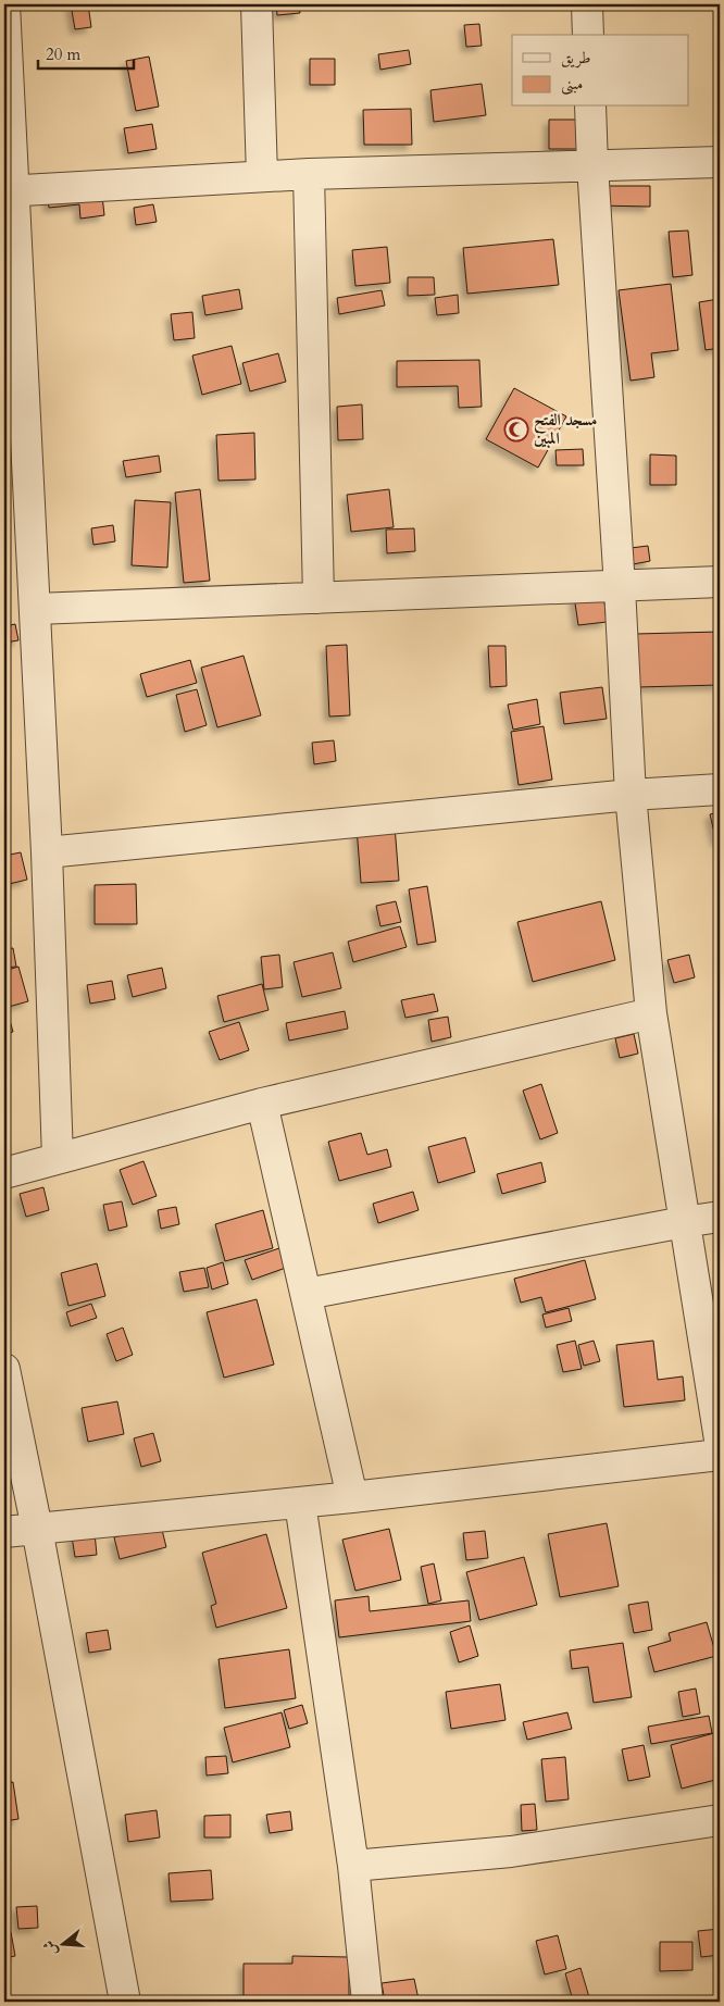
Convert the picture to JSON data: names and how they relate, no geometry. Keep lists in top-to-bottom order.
{
  "places": {
    "mosque": ["مسجد الفتح المبين"]
  },
  "legend": ["طريق", "مبنى"],
  "scale_bar": "20 m",
  "north": "left"
}
